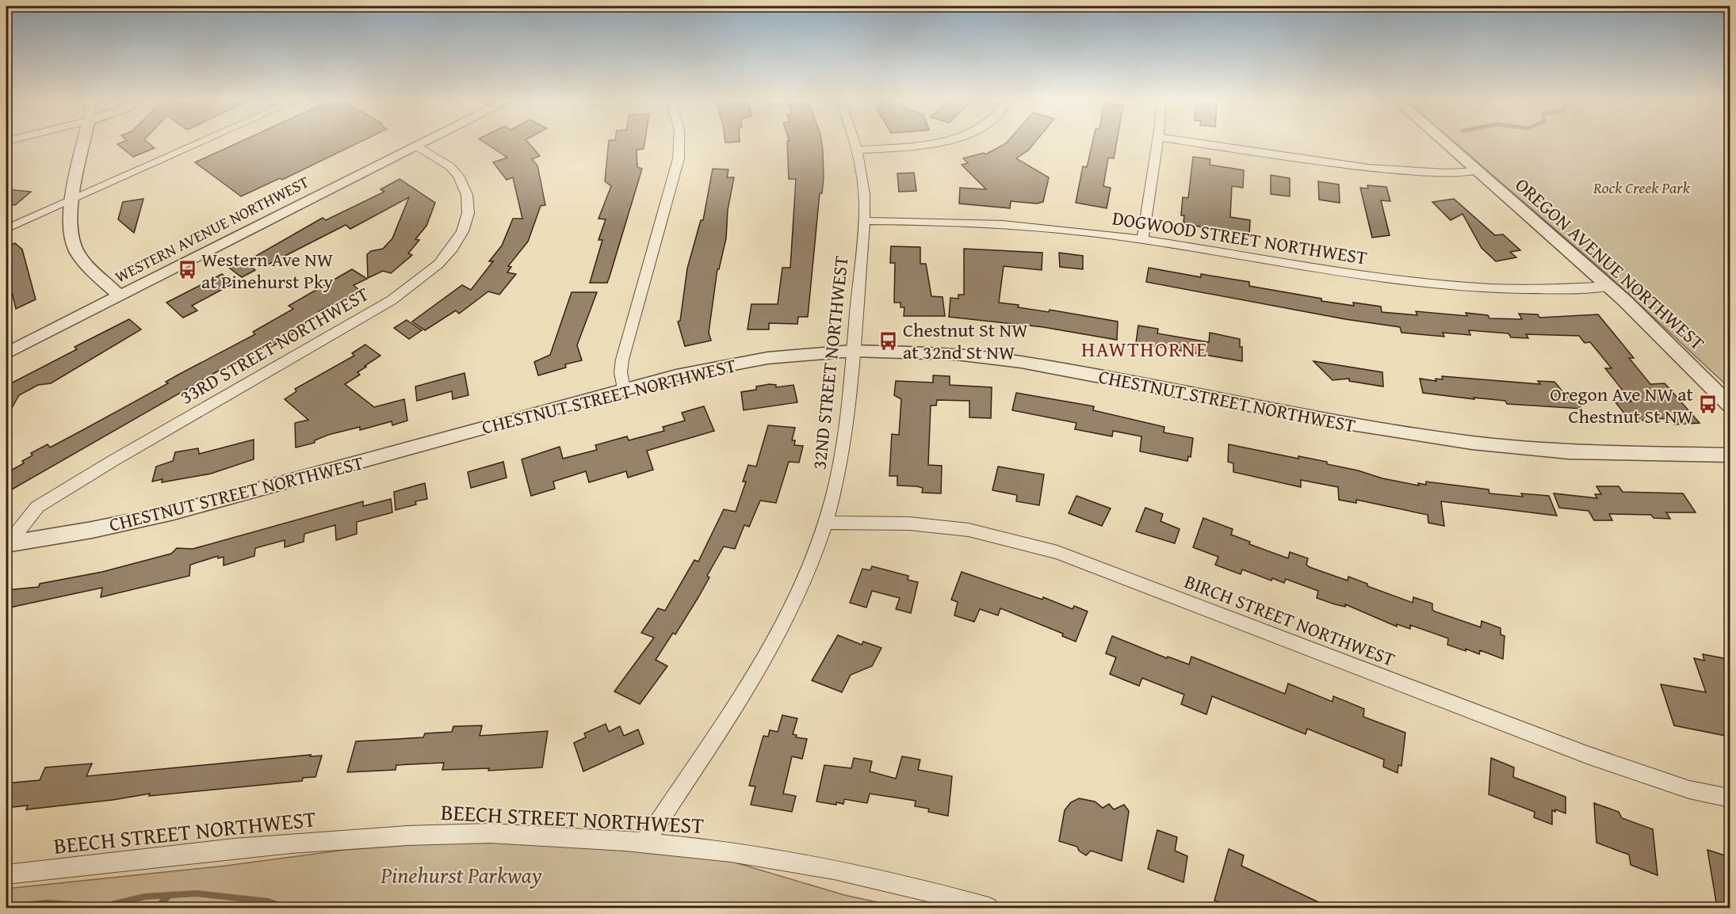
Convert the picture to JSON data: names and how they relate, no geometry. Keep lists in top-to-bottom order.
{
  "streets": {
    "street": [
      "WESTERN AVENUE NORTHWEST",
      "DOGWOOD STREET NORTHWEST",
      "OREGON AVENUE NORTHWEST",
      "33RD STREET NORTHWEST",
      "32ND STREET NORTHWEST",
      "CHESTNUT STREET NORTHWEST",
      "BIRCH STREET NORTHWEST",
      "BEECH STREET NORTHWEST"
    ]
  },
  "crossings": [
    ["WESTERN AVENUE NORTHWEST", "33RD STREET NORTHWEST"],
    ["DOGWOOD STREET NORTHWEST", "OREGON AVENUE NORTHWEST"],
    ["DOGWOOD STREET NORTHWEST", "32ND STREET NORTHWEST"],
    ["33RD STREET NORTHWEST", "CHESTNUT STREET NORTHWEST"],
    ["32ND STREET NORTHWEST", "CHESTNUT STREET NORTHWEST"],
    ["32ND STREET NORTHWEST", "BIRCH STREET NORTHWEST"],
    ["32ND STREET NORTHWEST", "BEECH STREET NORTHWEST"]
  ],
  "districts": ["HAWTHORNE"],
  "parks": ["Rock Creek Park", "Pinehurst Parkway"],
  "places": {
    "bus stop": ["Western Ave NW at Pinehurst Pky", "Chestnut St NW at 32nd St NW", "Oregon Ave NW at Chestnut St NW"]
  }
}
